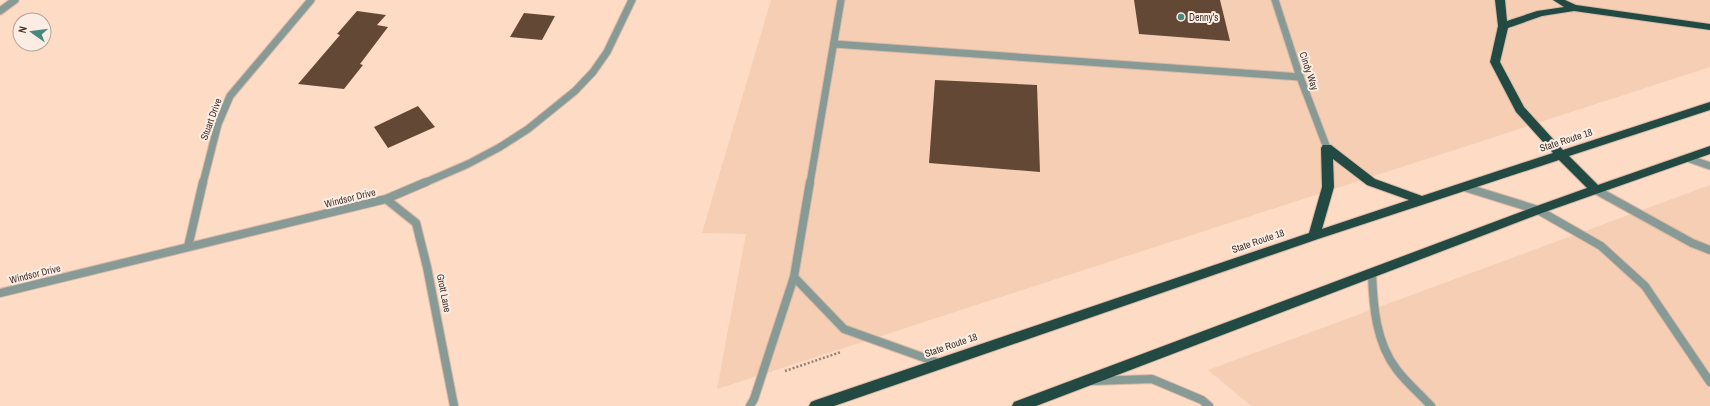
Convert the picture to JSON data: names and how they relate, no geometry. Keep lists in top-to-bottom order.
{
  "streets": {
    "highway": ["State Route 18"],
    "street": [
      "Cindy Way",
      "Stuart Drive",
      "Windsor Drive",
      "Grott Lane"
    ]
  },
  "crossings": [
    ["Stuart Drive", "Windsor Drive"],
    ["Windsor Drive", "Grott Lane"]
  ],
  "places": ["Denny's"],
  "north": "left"
}
